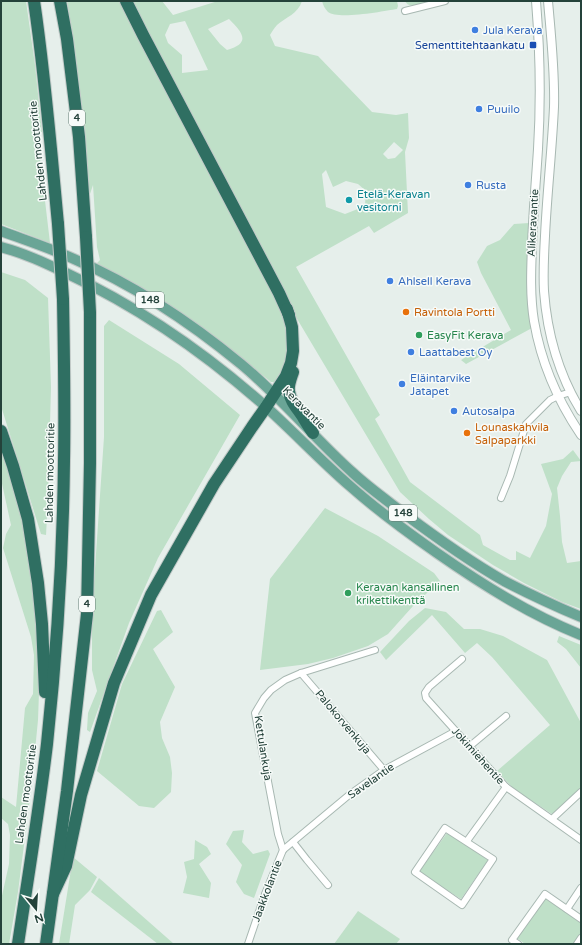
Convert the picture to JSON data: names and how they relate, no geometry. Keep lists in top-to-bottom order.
{
  "streets": {
    "highway": ["4", "Lahden moottoritie"],
    "main road": ["148", "Keravantie"],
    "street": [
      "Alikeravantie",
      "Palokorvenkuja",
      "Kettulankuja",
      "Jokimiehentie",
      "Savelantie",
      "Jaakkolantie"
    ]
  },
  "crossings": [
    ["Palokorvenkuja", "Kettulankuja"],
    ["Palokorvenkuja", "Savelantie"],
    ["Kettulankuja", "Jaakkolantie"],
    ["Jokimiehentie", "Savelantie"],
    ["Savelantie", "Jaakkolantie"]
  ],
  "places": {
    "other": [
      "Jula Kerava",
      "Puuilo",
      "Rusta",
      "Etelä-Keravan vesitorni",
      "Ahlsell Kerava",
      "Ravintola Portti",
      "EasyFit Kerava",
      "Laattabest Oy",
      "Eläintarvike Jatapet",
      "Autosalpa",
      "Lounaskahvila Salpaparkki",
      "Keravan kansallinen krikettikenttä"
    ],
    "transit": ["Sementtitehtaankatu"]
  },
  "north": "bottom"
}
